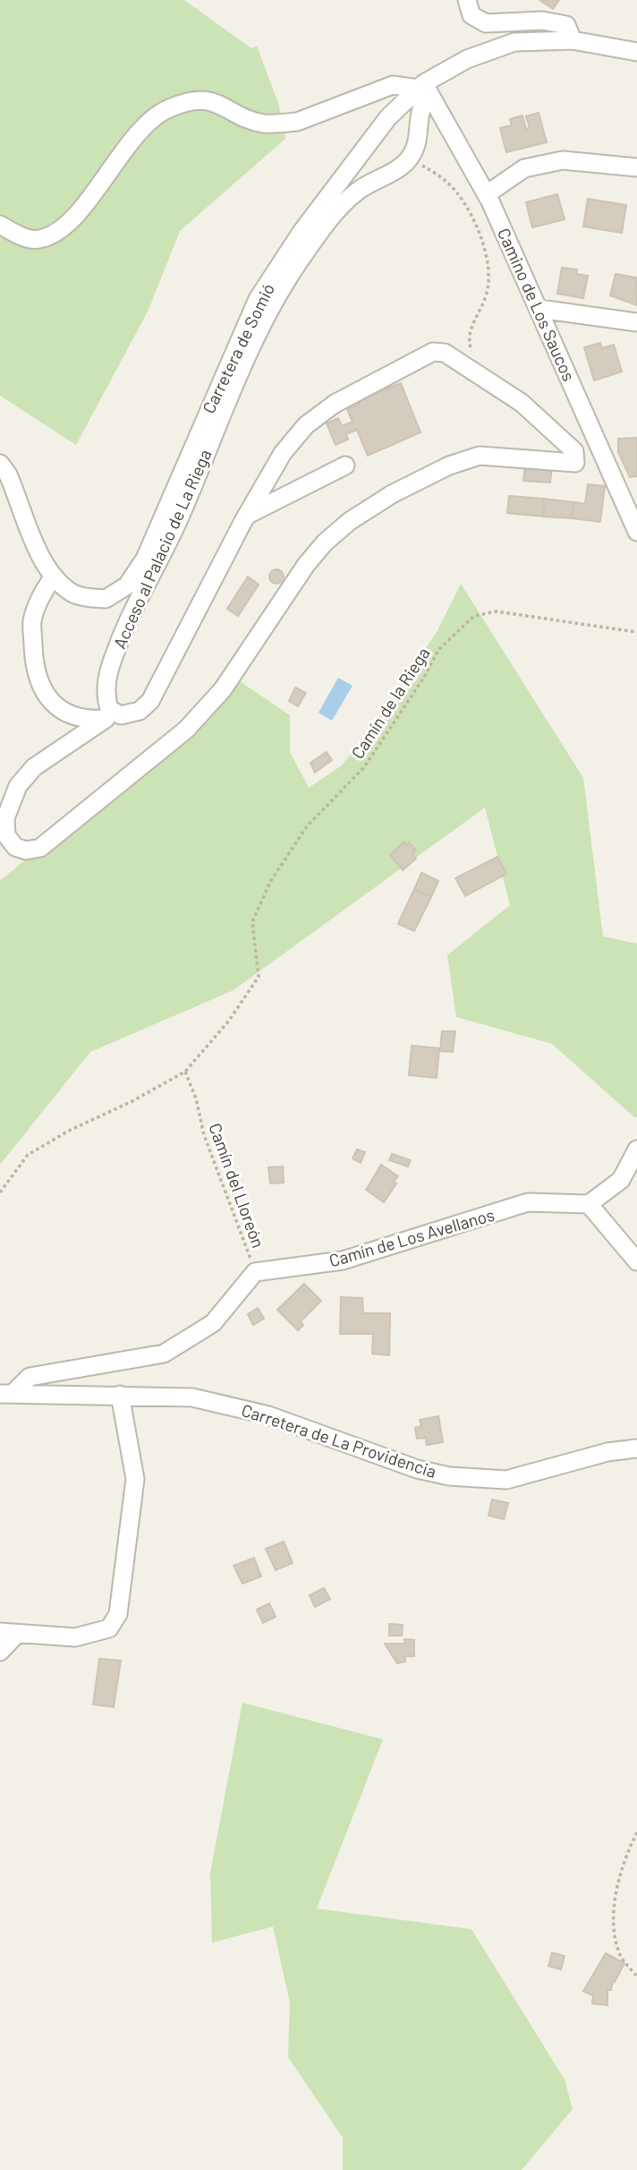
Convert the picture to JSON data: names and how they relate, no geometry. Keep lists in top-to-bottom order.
{
  "streets": {
    "street": [
      "Camino de Los Saucos",
      "Carretera de Somió",
      "Acceso al Palacio de La Riega",
      "Camín de Los Avellanos",
      "Carretera de La Providencia"
    ],
    "path": ["Camín de la Riega", "Camín del Lloreón"]
  },
  "crossings": [
    ["Camino de Los Saucos", "Carretera de Somió"],
    ["Camín de la Riega", "Camín del Lloreón"],
    ["Camín del Lloreón", "Camín de Los Avellanos"]
  ]
}
